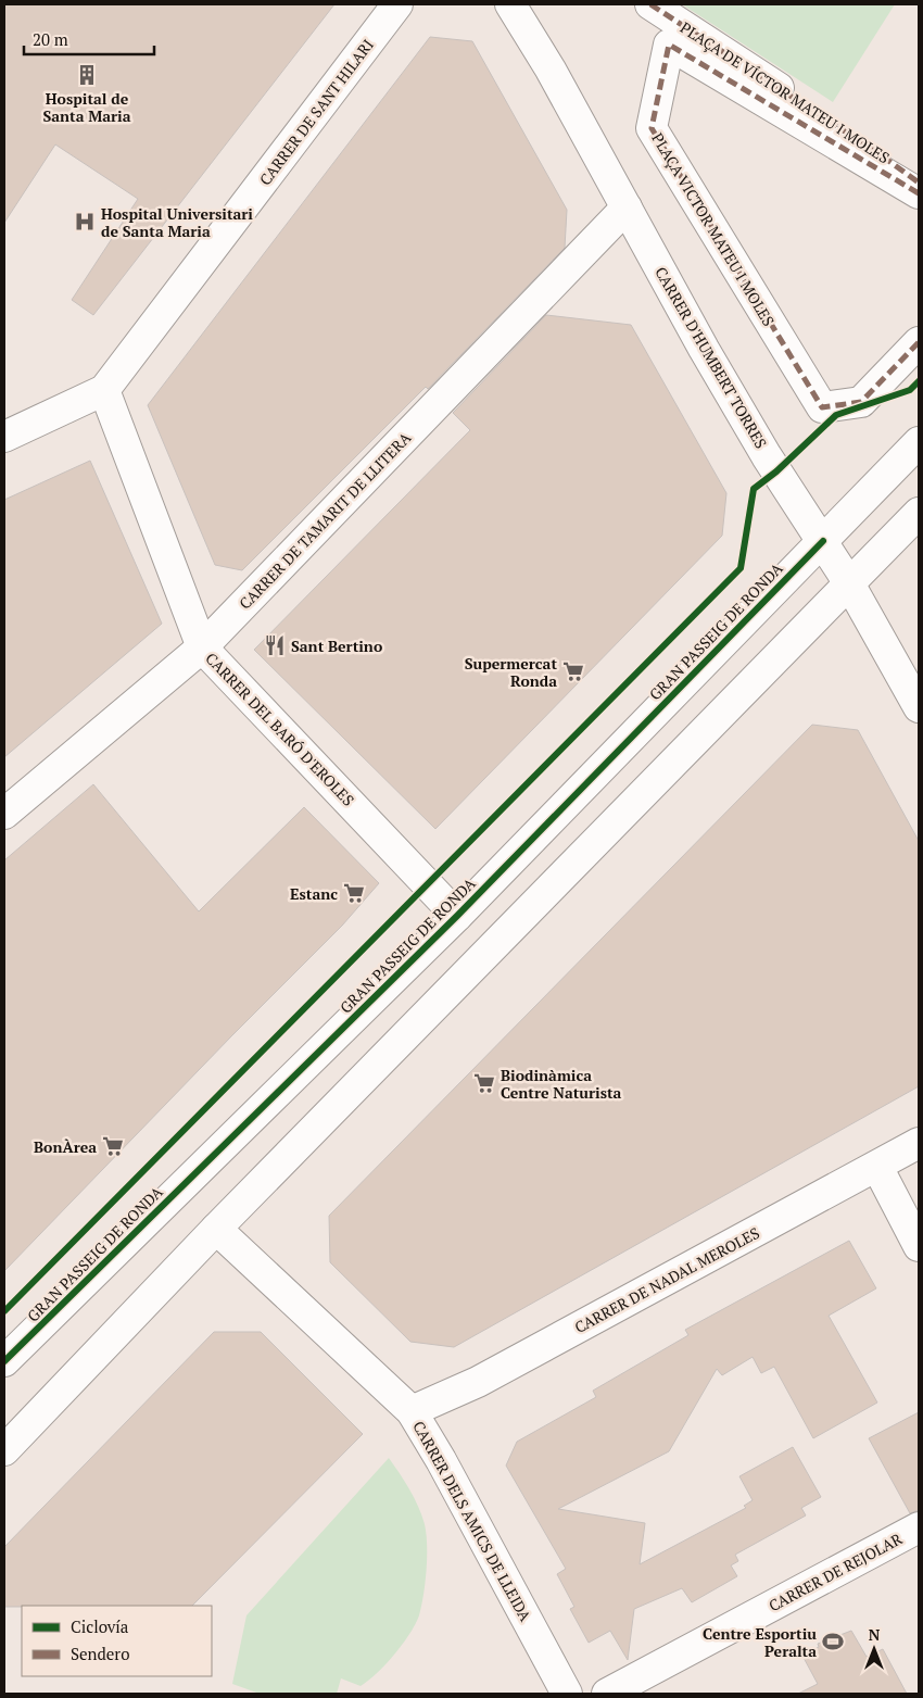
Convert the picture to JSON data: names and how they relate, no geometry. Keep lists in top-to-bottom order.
{
  "streets": {
    "street": [
      "PLAÇA DE VÍCTOR MATEU I MOLES",
      "CARRER DE SANT HILARI",
      "PLAÇA VICTOR MATEU I MOLES",
      "CARRER D'HUMBERT TORRES",
      "CARRER DE TAMARIT DE LLITERA",
      "GRAN PASSEIG DE RONDA",
      "CARRER DEL BARÓ D'EROLES",
      "CARRER DE NADAL MEROLES",
      "CARRER DELS AMICS DE LLEIDA",
      "CARRER DE REJOLAR"
    ]
  },
  "crossings": [
    ["CARRER DE SANT HILARI", "CARRER DEL BARÓ D'EROLES"],
    ["CARRER D'HUMBERT TORRES", "CARRER DE TAMARIT DE LLITERA"],
    ["CARRER D'HUMBERT TORRES", "GRAN PASSEIG DE RONDA"],
    ["CARRER DE TAMARIT DE LLITERA", "CARRER DEL BARÓ D'EROLES"],
    ["GRAN PASSEIG DE RONDA", "CARRER DEL BARÓ D'EROLES"],
    ["CARRER DE NADAL MEROLES", "CARRER DELS AMICS DE LLEIDA"]
  ],
  "places": {
    "building": ["Hospital de Santa Maria"],
    "hospital": ["Hospital Universitari de Santa Maria"],
    "restaurant": ["Sant Bertino"],
    "supermarket": [
      "Supermercat Ronda",
      "Estanc",
      "Biodinàmica Centre Naturista",
      "BonÀrea"
    ],
    "sports": ["Centre Esportiu Peralta"]
  },
  "legend": ["Ciclovía", "Sendero"],
  "scale_bar": "20 m",
  "north": "top"
}
